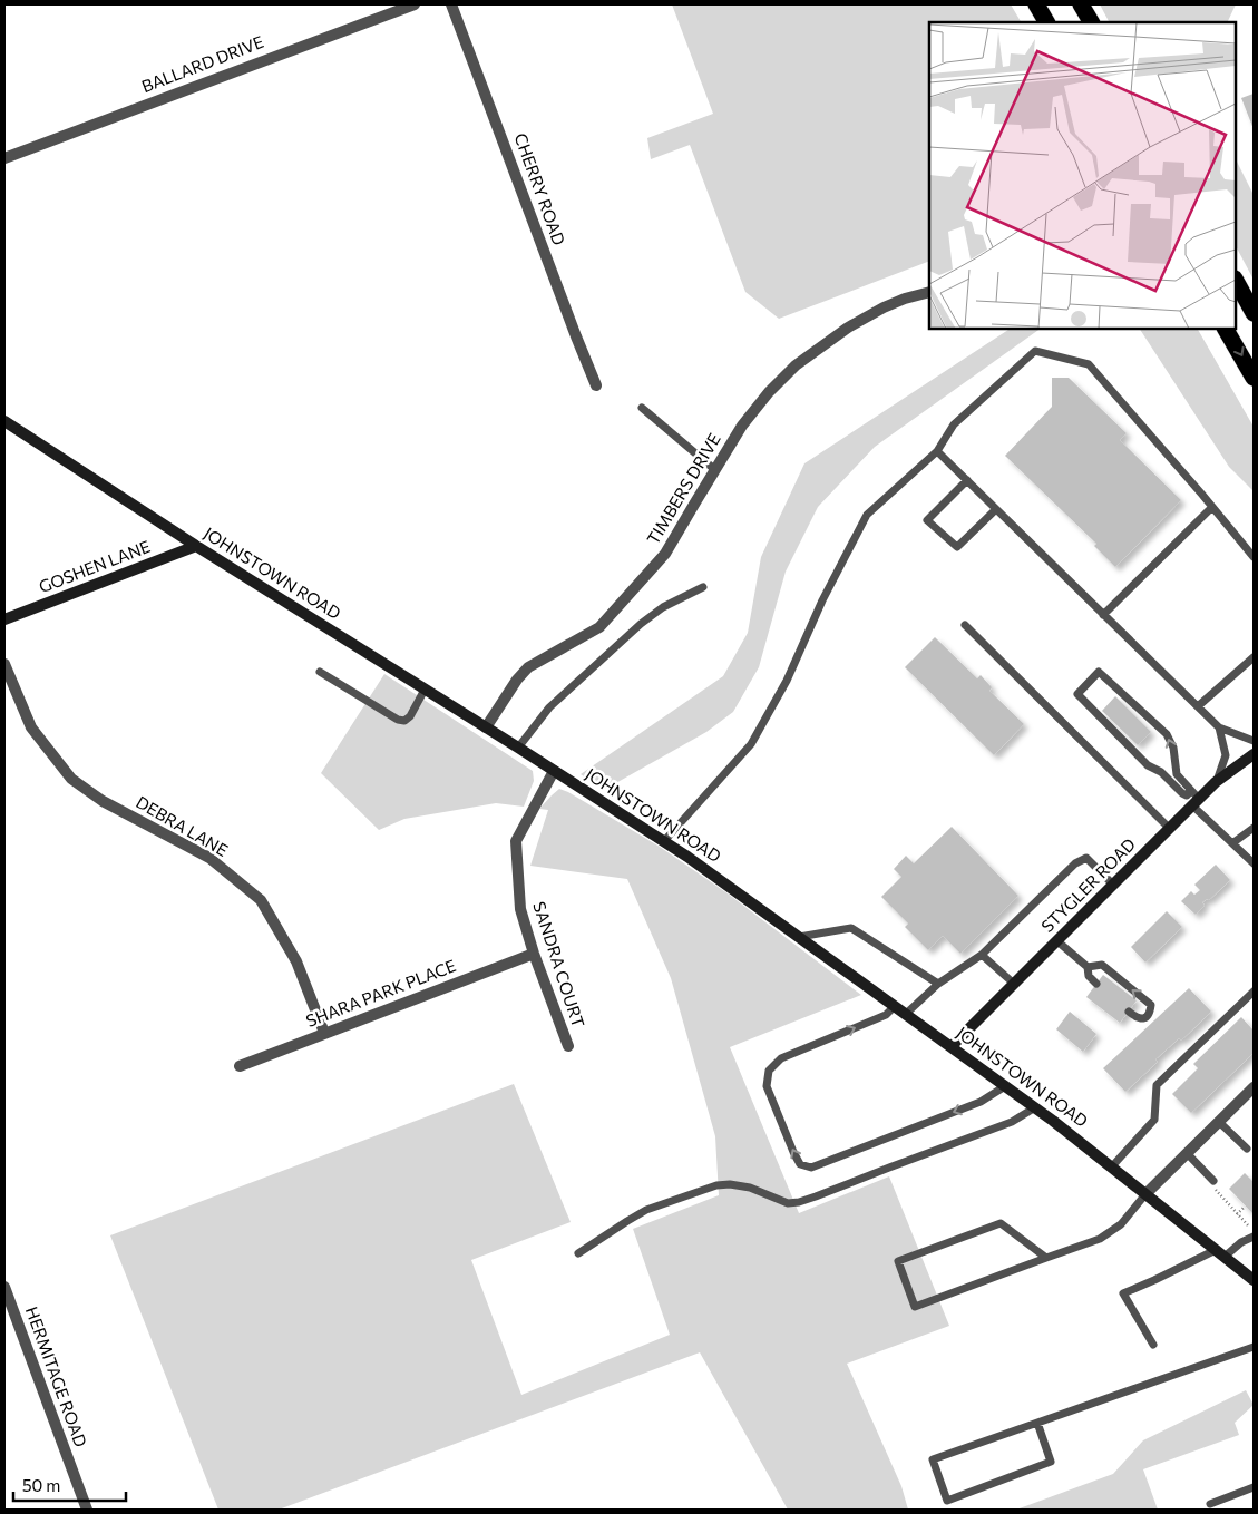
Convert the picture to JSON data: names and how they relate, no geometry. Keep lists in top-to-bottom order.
{
  "streets": {
    "main road": ["GOSHEN LANE", "JOHNSTOWN ROAD", "STYGLER ROAD"],
    "street": [
      "BALLARD DRIVE",
      "CHERRY ROAD",
      "TIMBERS DRIVE",
      "DEBRA LANE",
      "SANDRA COURT",
      "SHARA PARK PLACE",
      "HERMITAGE ROAD"
    ]
  },
  "crossings": [
    ["TIMBERS DRIVE", "JOHNSTOWN ROAD"],
    ["GOSHEN LANE", "JOHNSTOWN ROAD"],
    ["JOHNSTOWN ROAD", "STYGLER ROAD"],
    ["JOHNSTOWN ROAD", "SANDRA COURT"],
    ["DEBRA LANE", "SHARA PARK PLACE"],
    ["SANDRA COURT", "SHARA PARK PLACE"]
  ],
  "scale_bar": "50 m"
}
